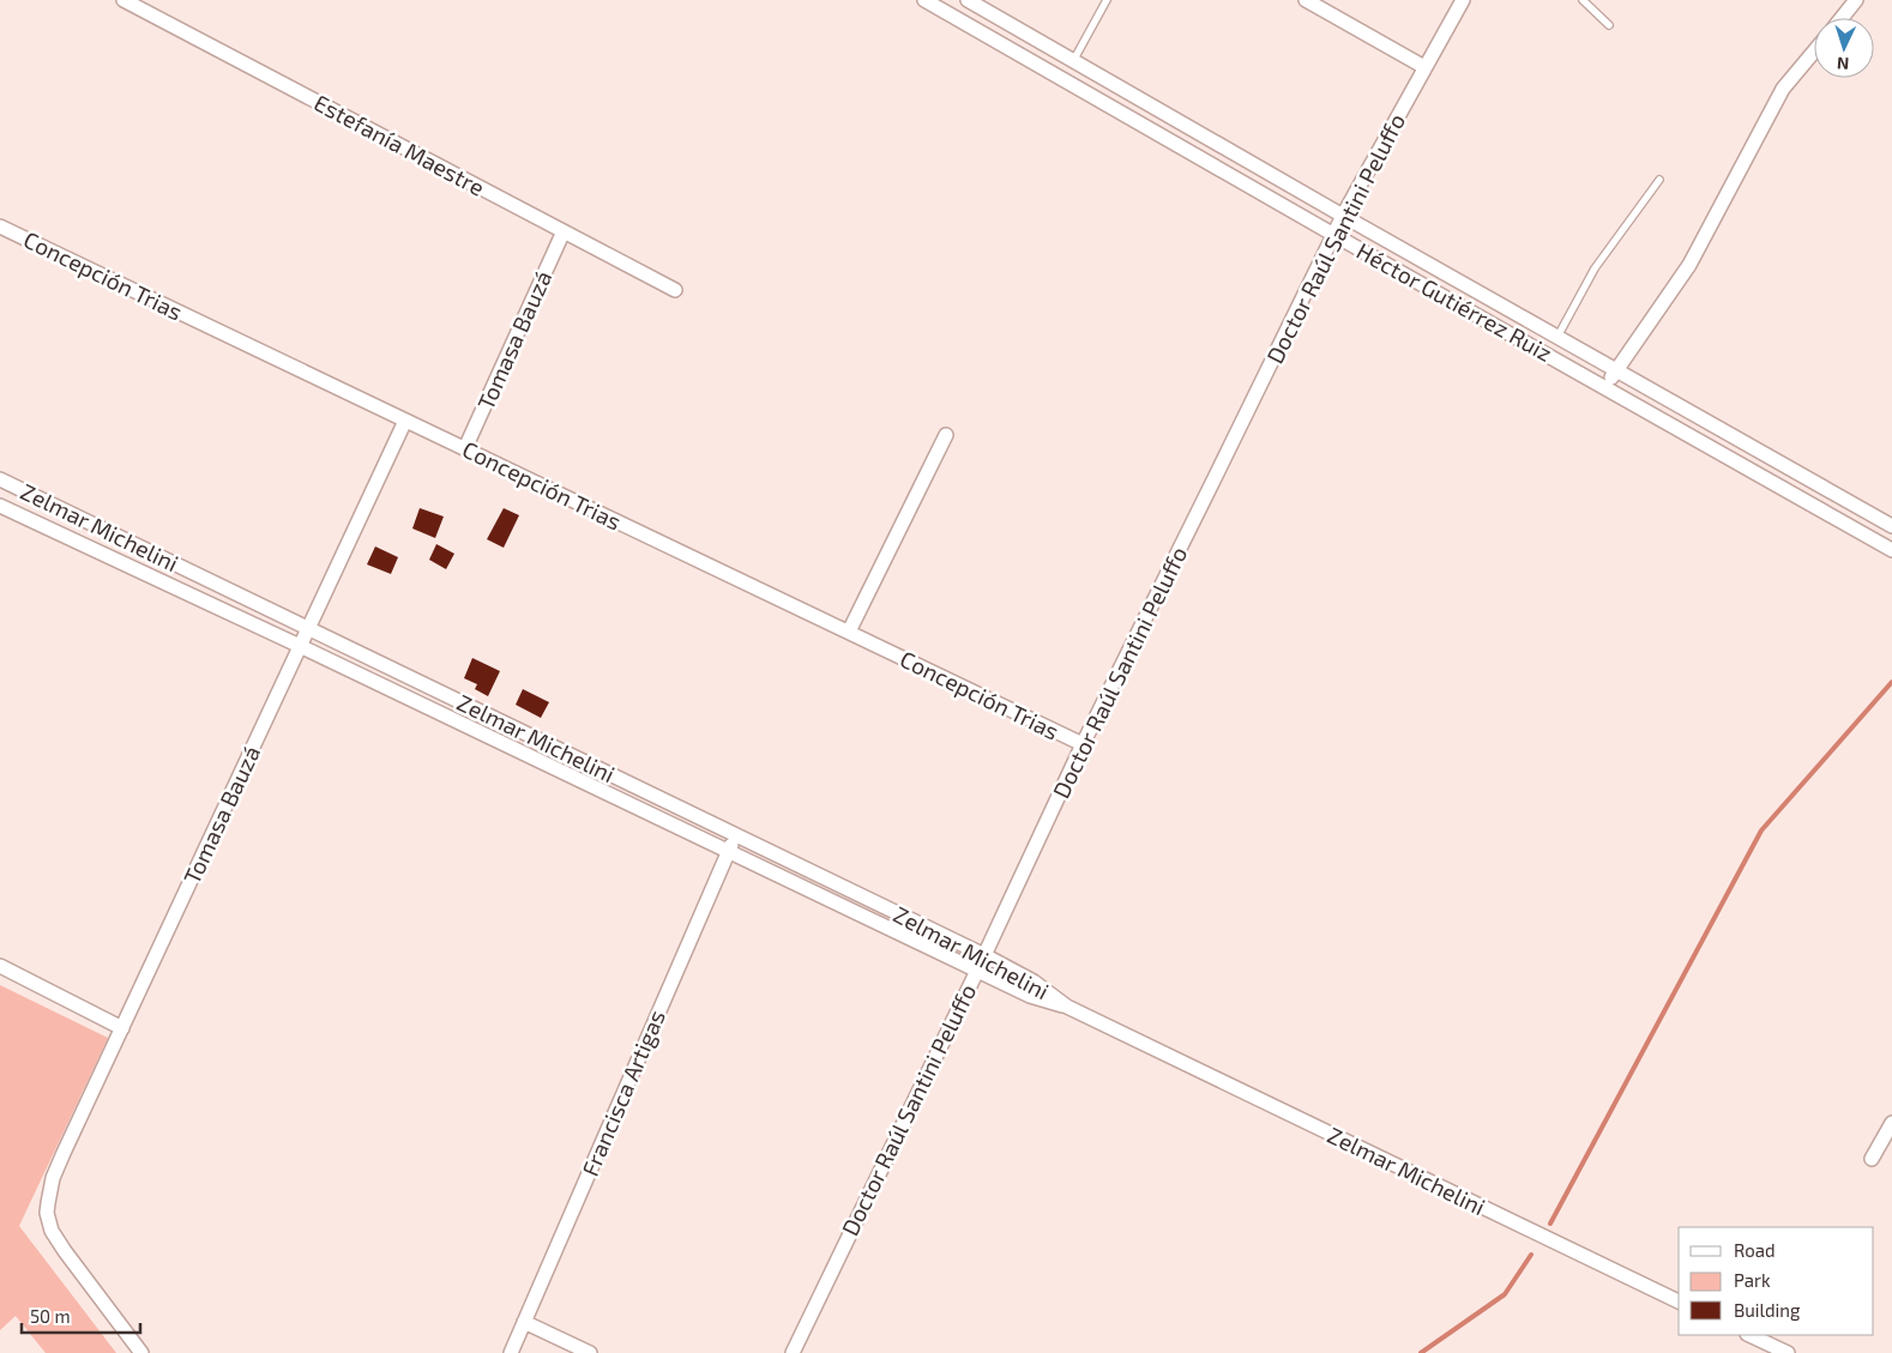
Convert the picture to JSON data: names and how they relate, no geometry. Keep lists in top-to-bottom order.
{
  "streets": {
    "street": [
      "Estefanía Maestre",
      "Doctor Raúl Santini Peluffo",
      "Concepción Trias",
      "Héctor Gutiérrez Ruiz",
      "Tomasa Bauzá",
      "Zelmar Michelini",
      "Francisca Artigas"
    ]
  },
  "crossings": [
    ["Estefanía Maestre", "Tomasa Bauzá"],
    ["Doctor Raúl Santini Peluffo", "Concepción Trias"],
    ["Doctor Raúl Santini Peluffo", "Héctor Gutiérrez Ruiz"],
    ["Doctor Raúl Santini Peluffo", "Zelmar Michelini"],
    ["Concepción Trias", "Tomasa Bauzá"],
    ["Tomasa Bauzá", "Zelmar Michelini"],
    ["Zelmar Michelini", "Francisca Artigas"]
  ],
  "legend": ["Road", "Park", "Building"],
  "scale_bar": "50 m",
  "north": "bottom"
}
